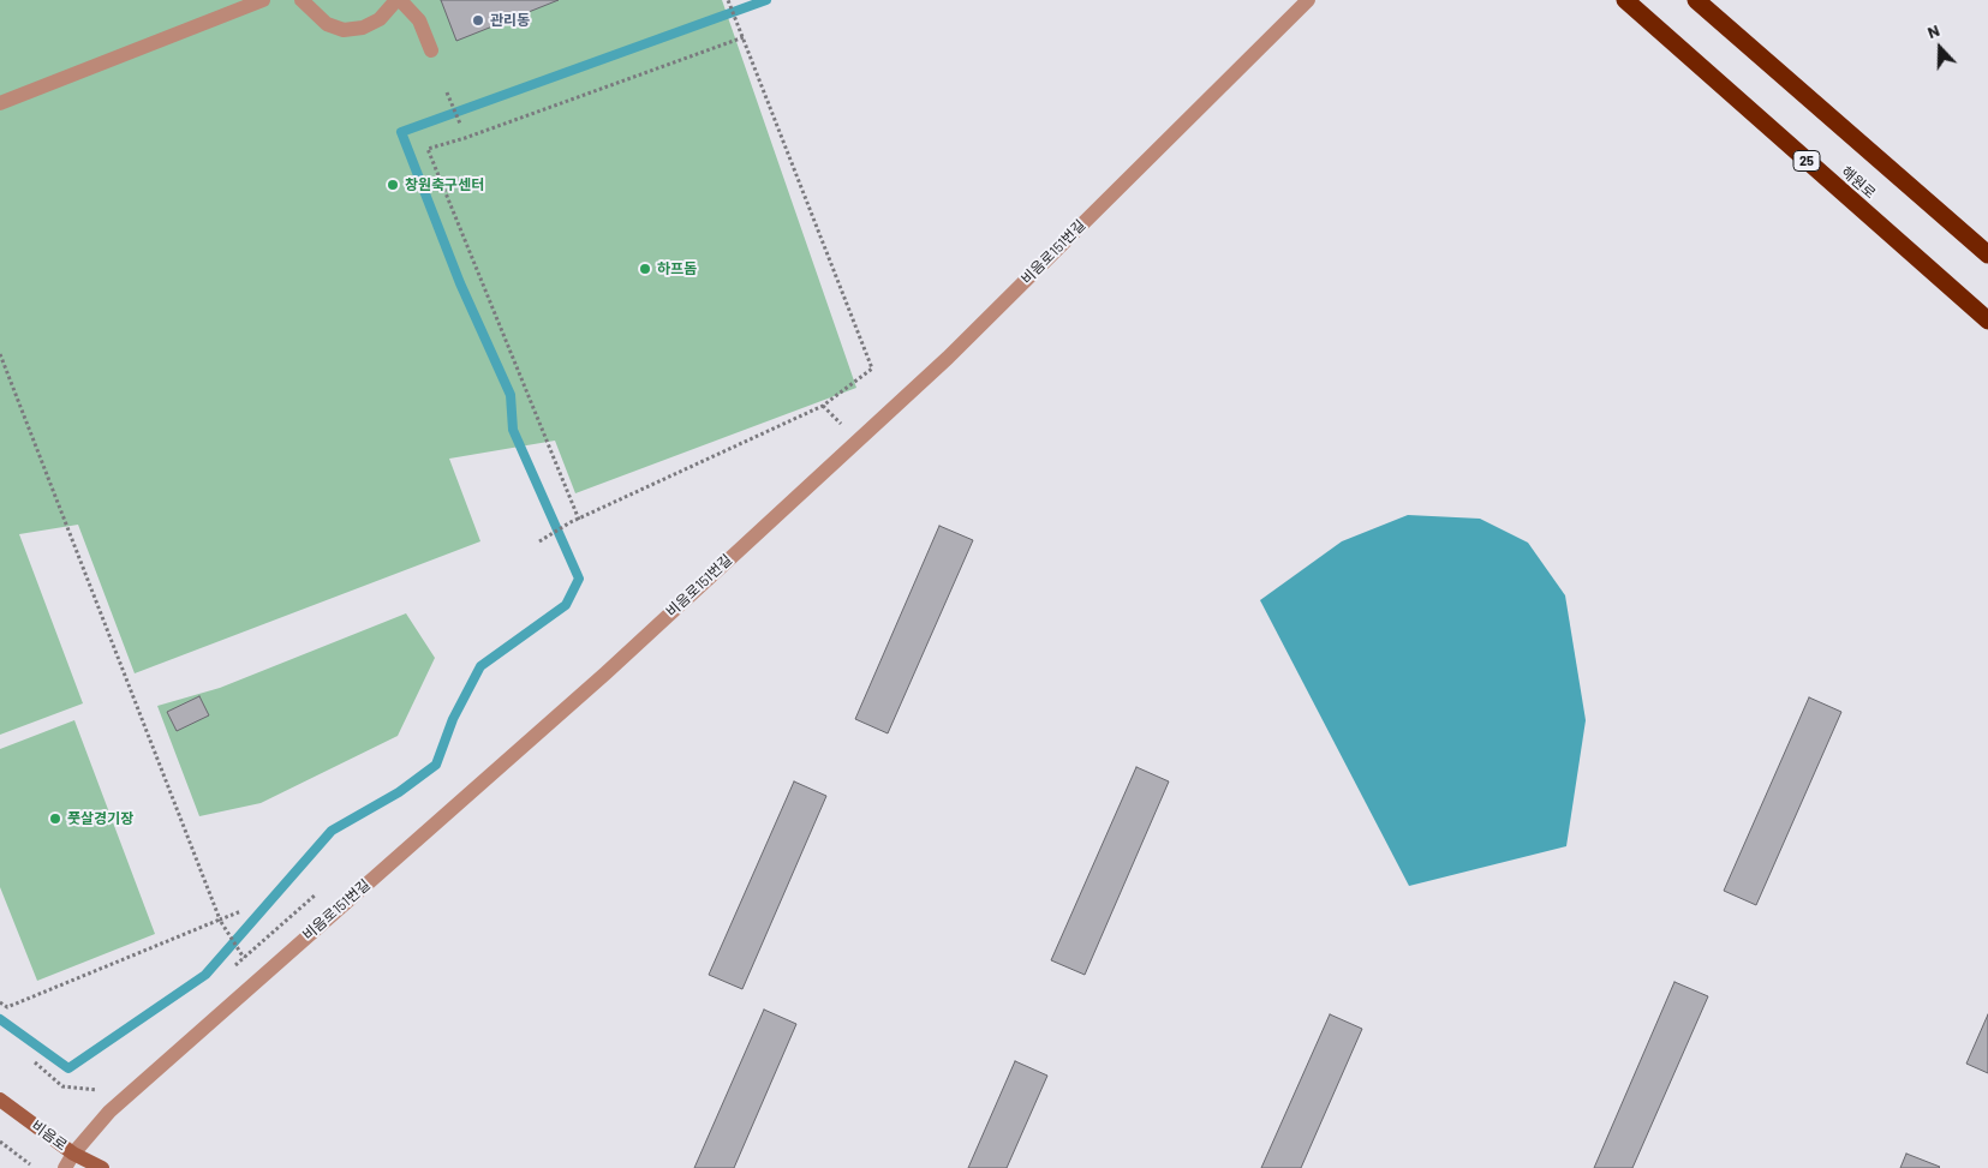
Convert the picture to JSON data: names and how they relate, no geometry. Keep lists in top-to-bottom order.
{
  "streets": {
    "highway": ["25", "해원로"],
    "street": ["비음로151번길", "비음로"]
  },
  "crossings": [
    ["비음로151번길", "비음로"]
  ],
  "places": [
    "관리동",
    "창원축구센터",
    "하프돔",
    "풋살경기장"
  ],
  "north": "top"
}
